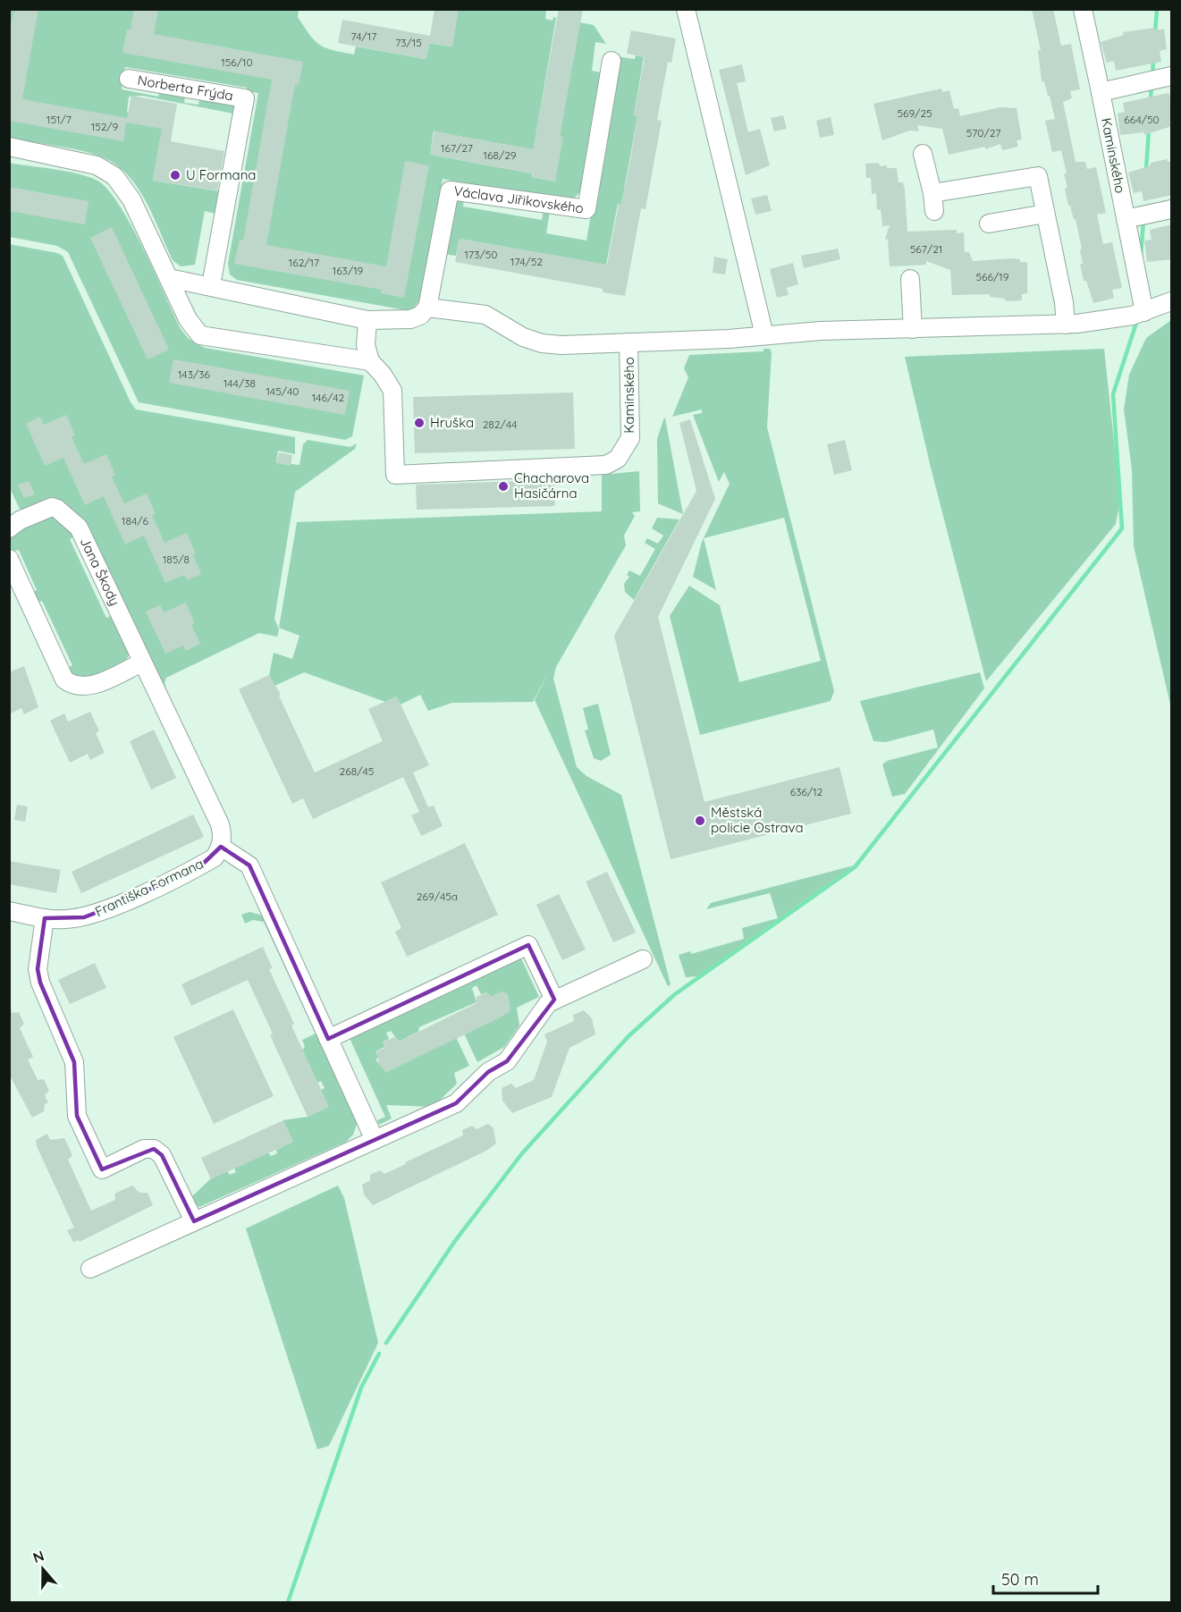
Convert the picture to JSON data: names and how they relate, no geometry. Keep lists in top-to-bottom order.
{
  "streets": {
    "street": [
      "Norberta Frýda",
      "Kaminského",
      "Václava Jiřikovského",
      "Jana Škody",
      "Františka Formana"
    ]
  },
  "crossings": [
    ["Jana Škody", "Františka Formana"]
  ],
  "places": [
    "U Formana",
    "Hruška",
    "Chacharova Hasičárna",
    "Městská policie Ostrava"
  ],
  "house_numbers": [
    "74/17",
    "73/15",
    "156/10",
    "569/25",
    "151/7",
    "664/50",
    "152/9",
    "570/27",
    "167/27",
    "168/29",
    "567/21",
    "173/50",
    "174/52",
    "162/17",
    "163/19",
    "566/19",
    "143/36",
    "144/38",
    "145/40",
    "146/42",
    "282/44",
    "184/6",
    "185/8",
    "268/45",
    "636/12",
    "269/45a"
  ],
  "scale_bar": "50 m",
  "north": "top"
}
